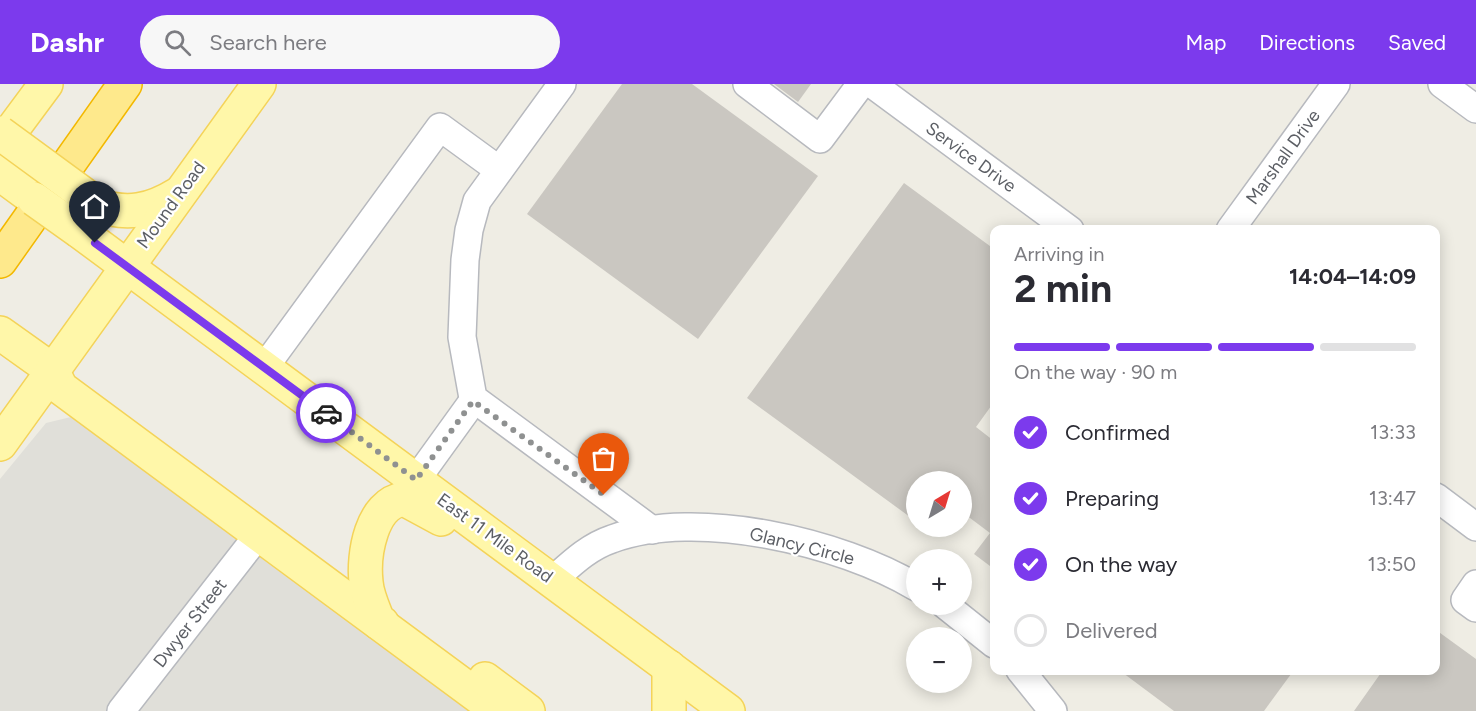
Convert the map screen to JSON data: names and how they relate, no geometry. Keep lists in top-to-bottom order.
{
  "streets": {
    "main road": ["Mound Road", "East 11 Mile Road"],
    "street": [
      "Service Drive",
      "Marshall Drive",
      "Glancy Circle",
      "Dwyer Street"
    ]
  },
  "crossings": [
    ["Mound Road", "East 11 Mile Road"],
    ["East 11 Mile Road", "Glancy Circle"]
  ],
  "north": "top right",
  "page": {
    "header": "Dashr",
    "search": "Search here",
    "nav": ["Map", "Directions", "Saved"],
    "heading": ["2 min", "Arriving in", "14:04–14:09"],
    "bar": "On the way · 90 m",
    "list": [
      ["Confirmed", "13:33"],
      ["Preparing", "13:47"],
      ["On the way", "13:50"],
      "Delivered"
    ],
    "map_buttons": ["+", "−"]
  }
}
